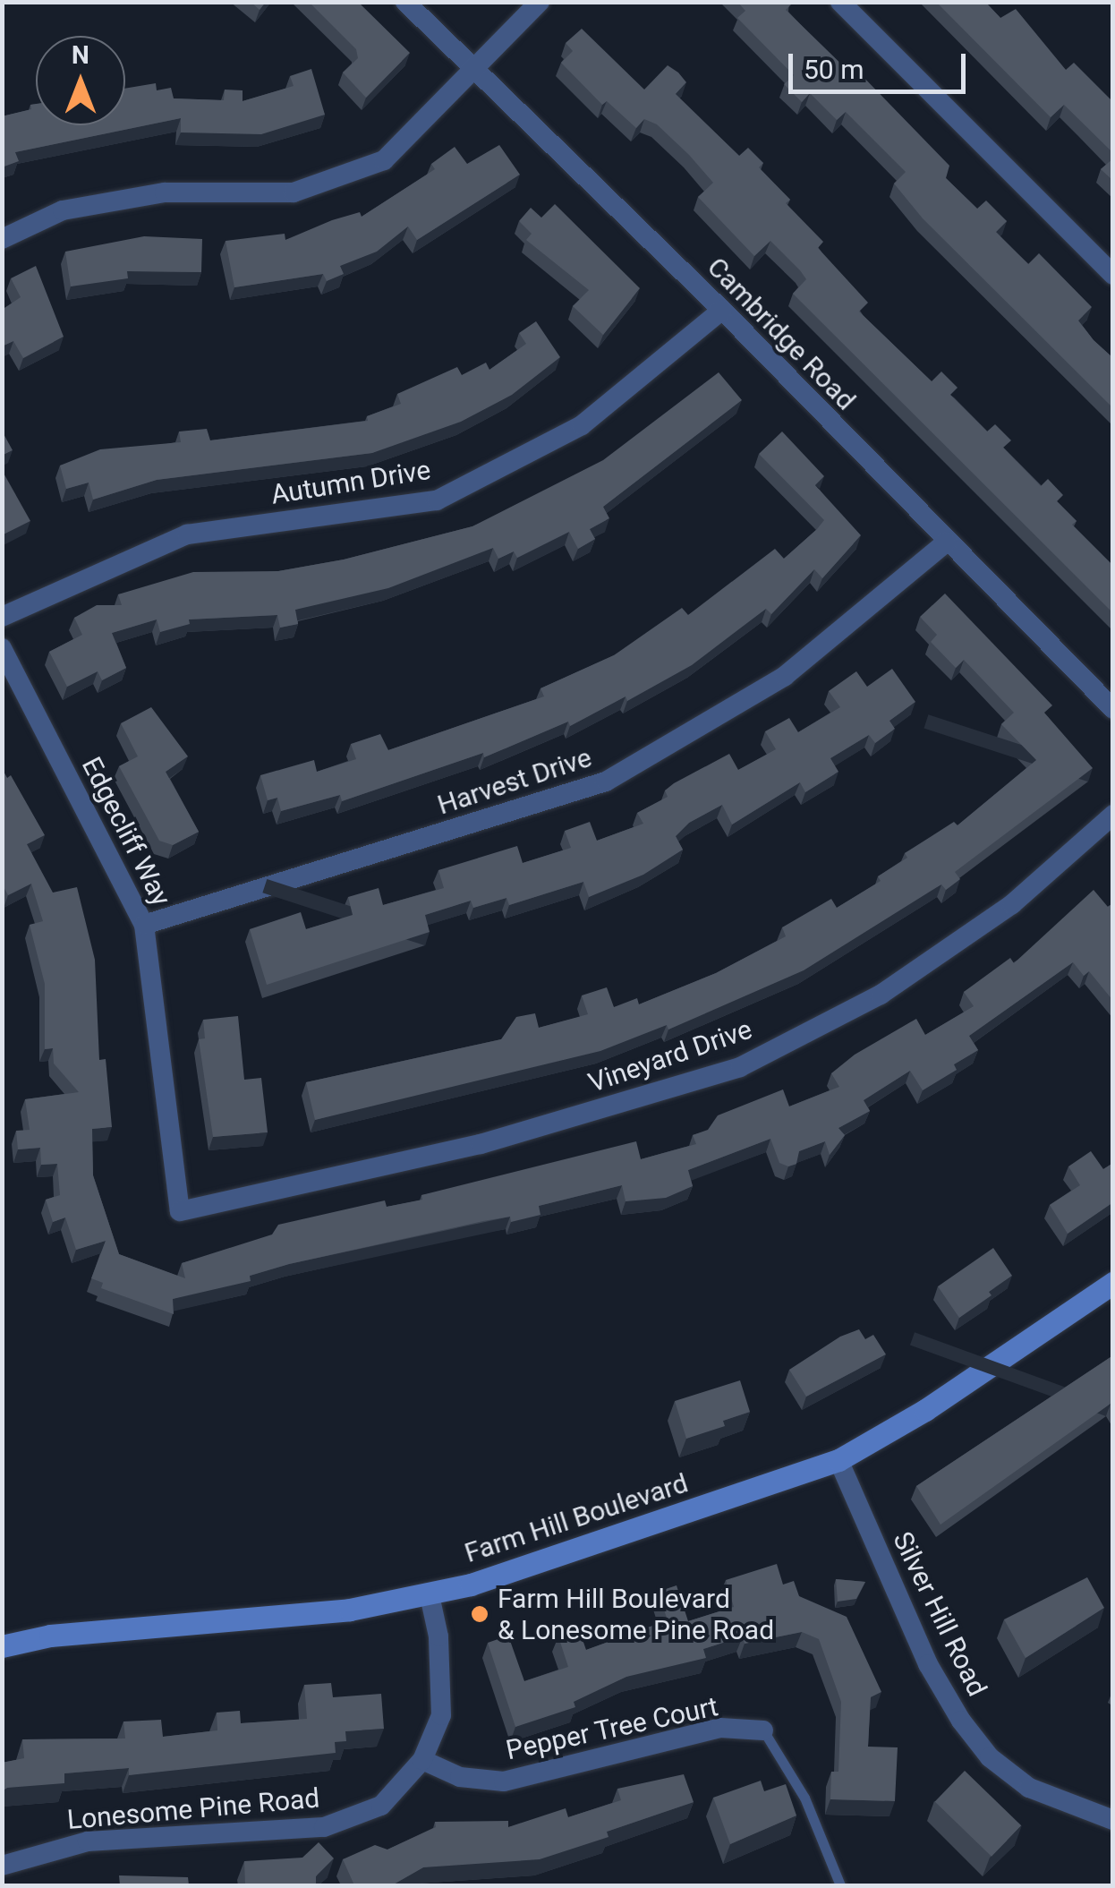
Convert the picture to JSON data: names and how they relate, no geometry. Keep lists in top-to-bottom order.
{
  "streets": {
    "main road": ["Farm Hill Boulevard"],
    "street": [
      "Cambridge Road",
      "Autumn Drive",
      "Harvest Drive",
      "Edgecliff Way",
      "Vineyard Drive",
      "Silver Hill Road",
      "Pepper Tree Court",
      "Lonesome Pine Road"
    ]
  },
  "crossings": [
    ["Cambridge Road", "Autumn Drive"],
    ["Cambridge Road", "Harvest Drive"],
    ["Harvest Drive", "Edgecliff Way"],
    ["Edgecliff Way", "Vineyard Drive"],
    ["Farm Hill Boulevard", "Silver Hill Road"],
    ["Pepper Tree Court", "Lonesome Pine Road"]
  ],
  "places": ["Farm Hill Boulevard & Lonesome Pine Road"],
  "scale_bar": "50 m",
  "north": "top"
}
